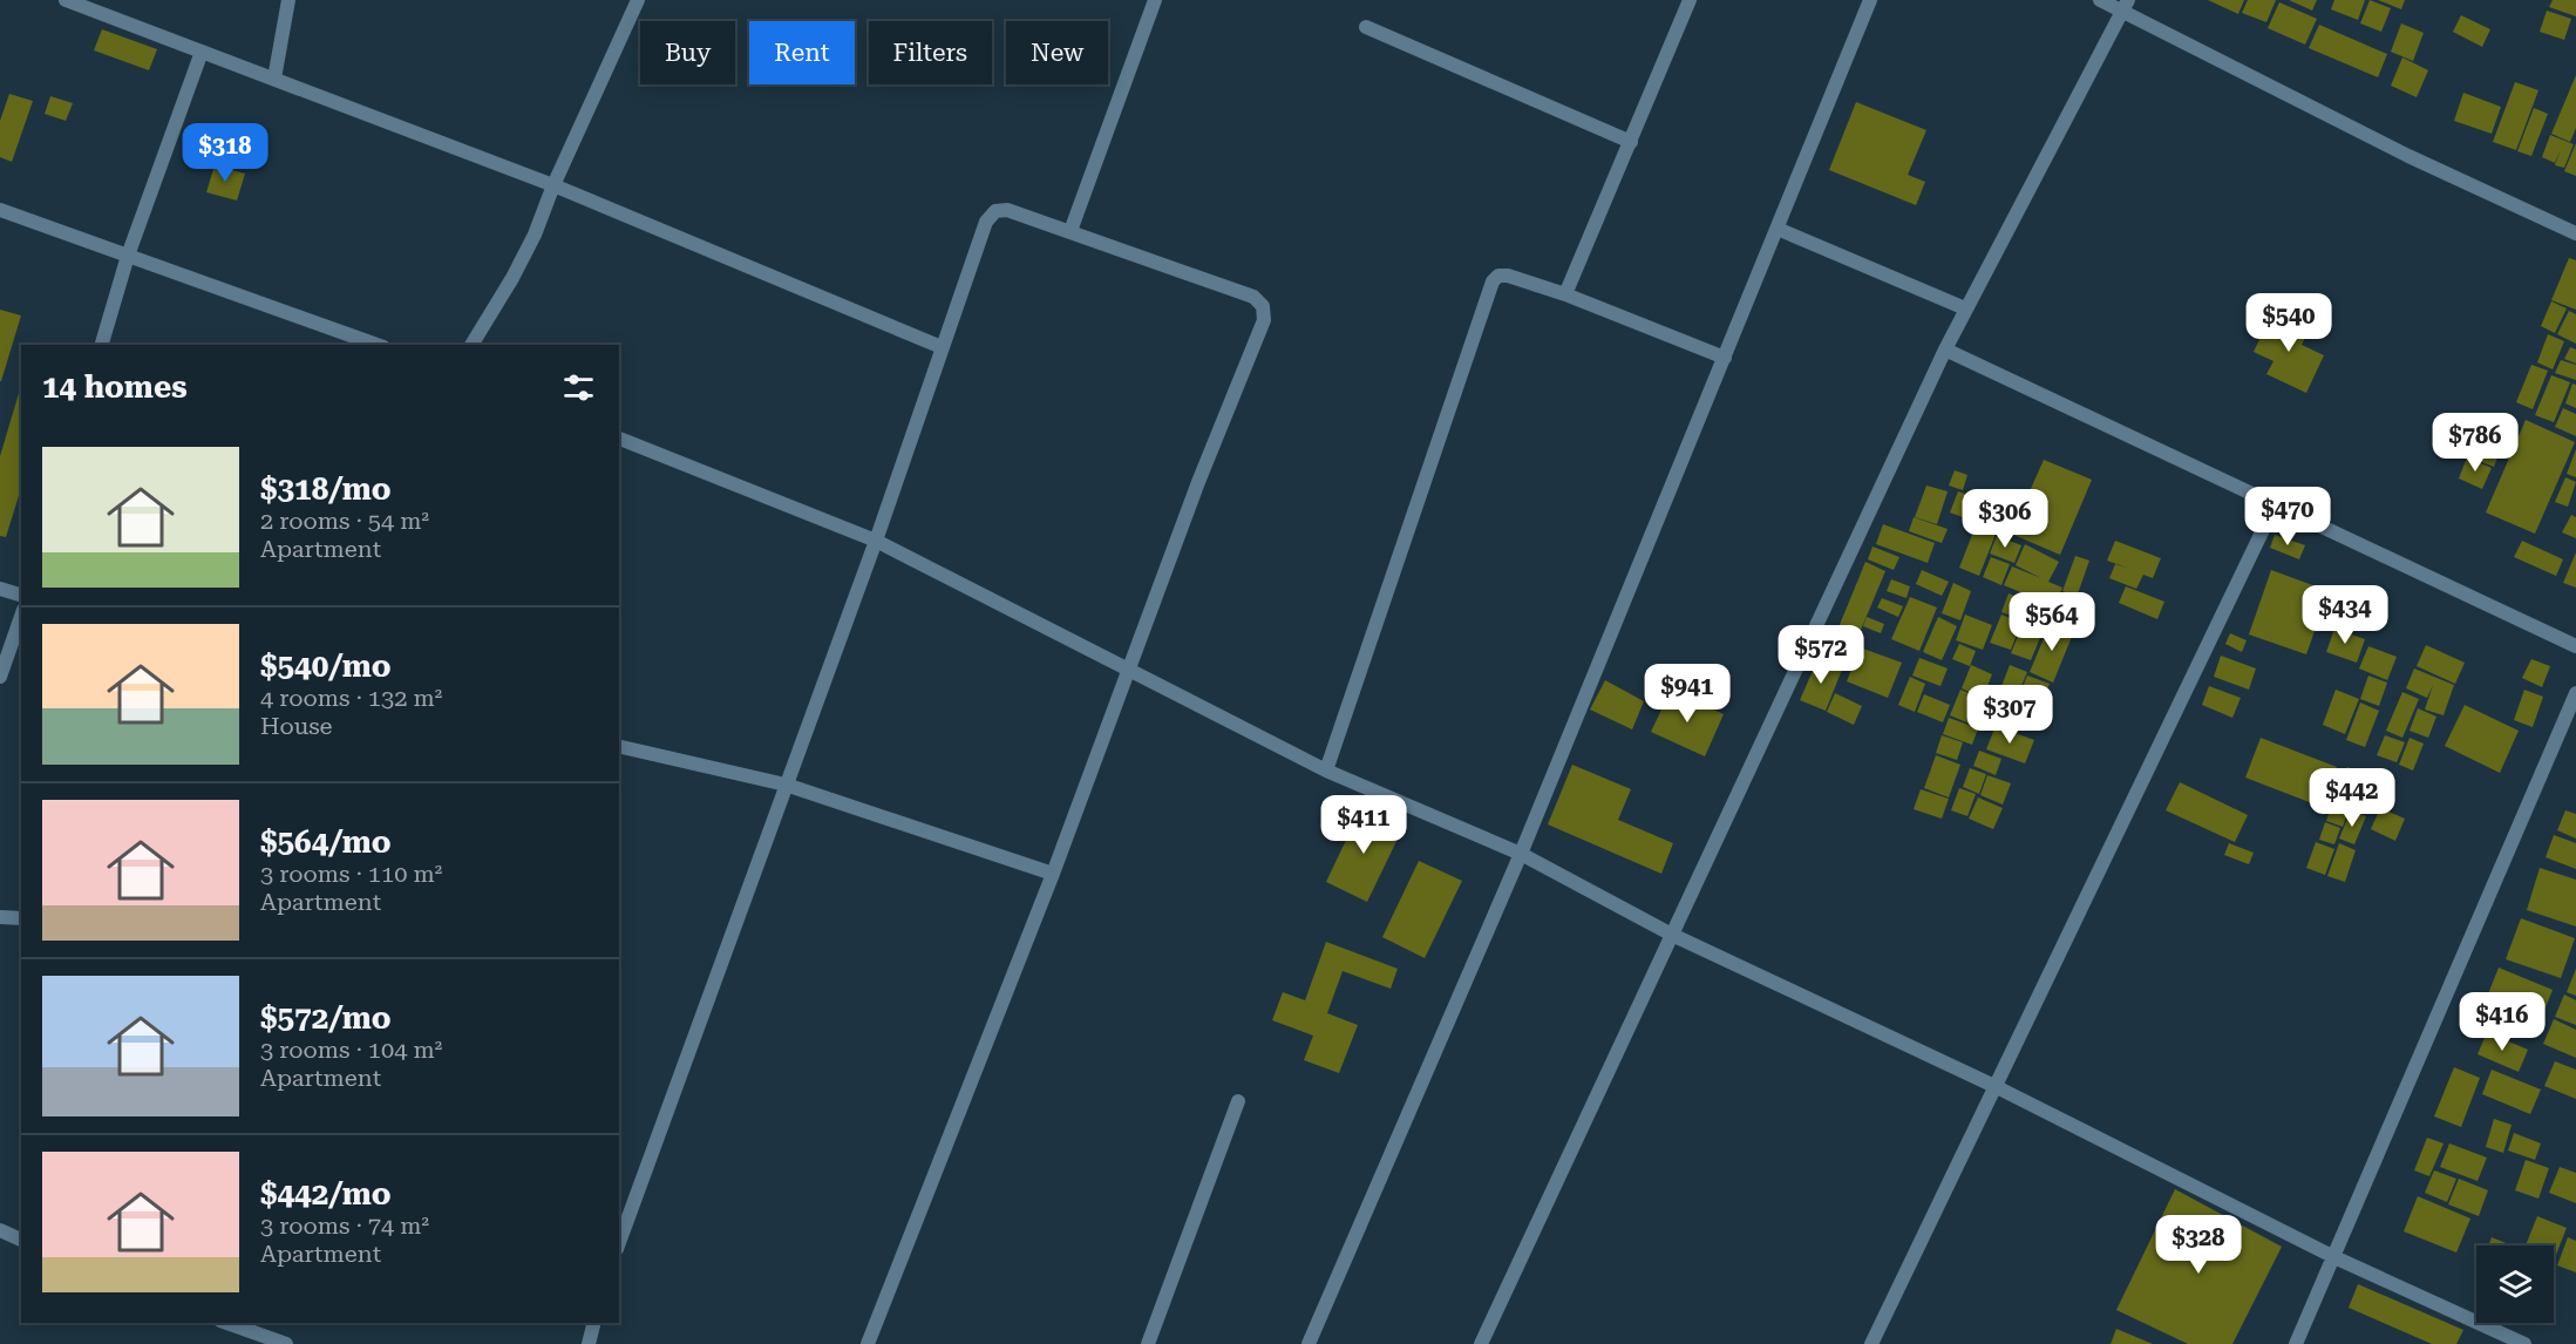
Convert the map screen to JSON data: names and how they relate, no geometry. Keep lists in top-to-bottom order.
{
  "page": {
    "chip": [
      "Buy",
      "Rent",
      "Filters",
      "New"
    ],
    "price": [
      "$318",
      "$540",
      "$786",
      "$470",
      "$306",
      "$434",
      "$564",
      "$572",
      "$941",
      "$307",
      "$442",
      "$411",
      "$416",
      "$328"
    ],
    "heading": "14 homes",
    "list": [
      {
        "name": "$318/mo",
        "note": "2 rooms · 54 m² · Apartment"
      },
      {
        "name": "$540/mo",
        "note": "4 rooms · 132 m² · House"
      },
      {
        "name": "$564/mo",
        "note": "3 rooms · 110 m² · Apartment"
      },
      {
        "name": "$572/mo",
        "note": "3 rooms · 104 m² · Apartment"
      },
      {
        "name": "$442/mo",
        "note": "3 rooms · 74 m² · Apartment"
      }
    ]
  }
}
